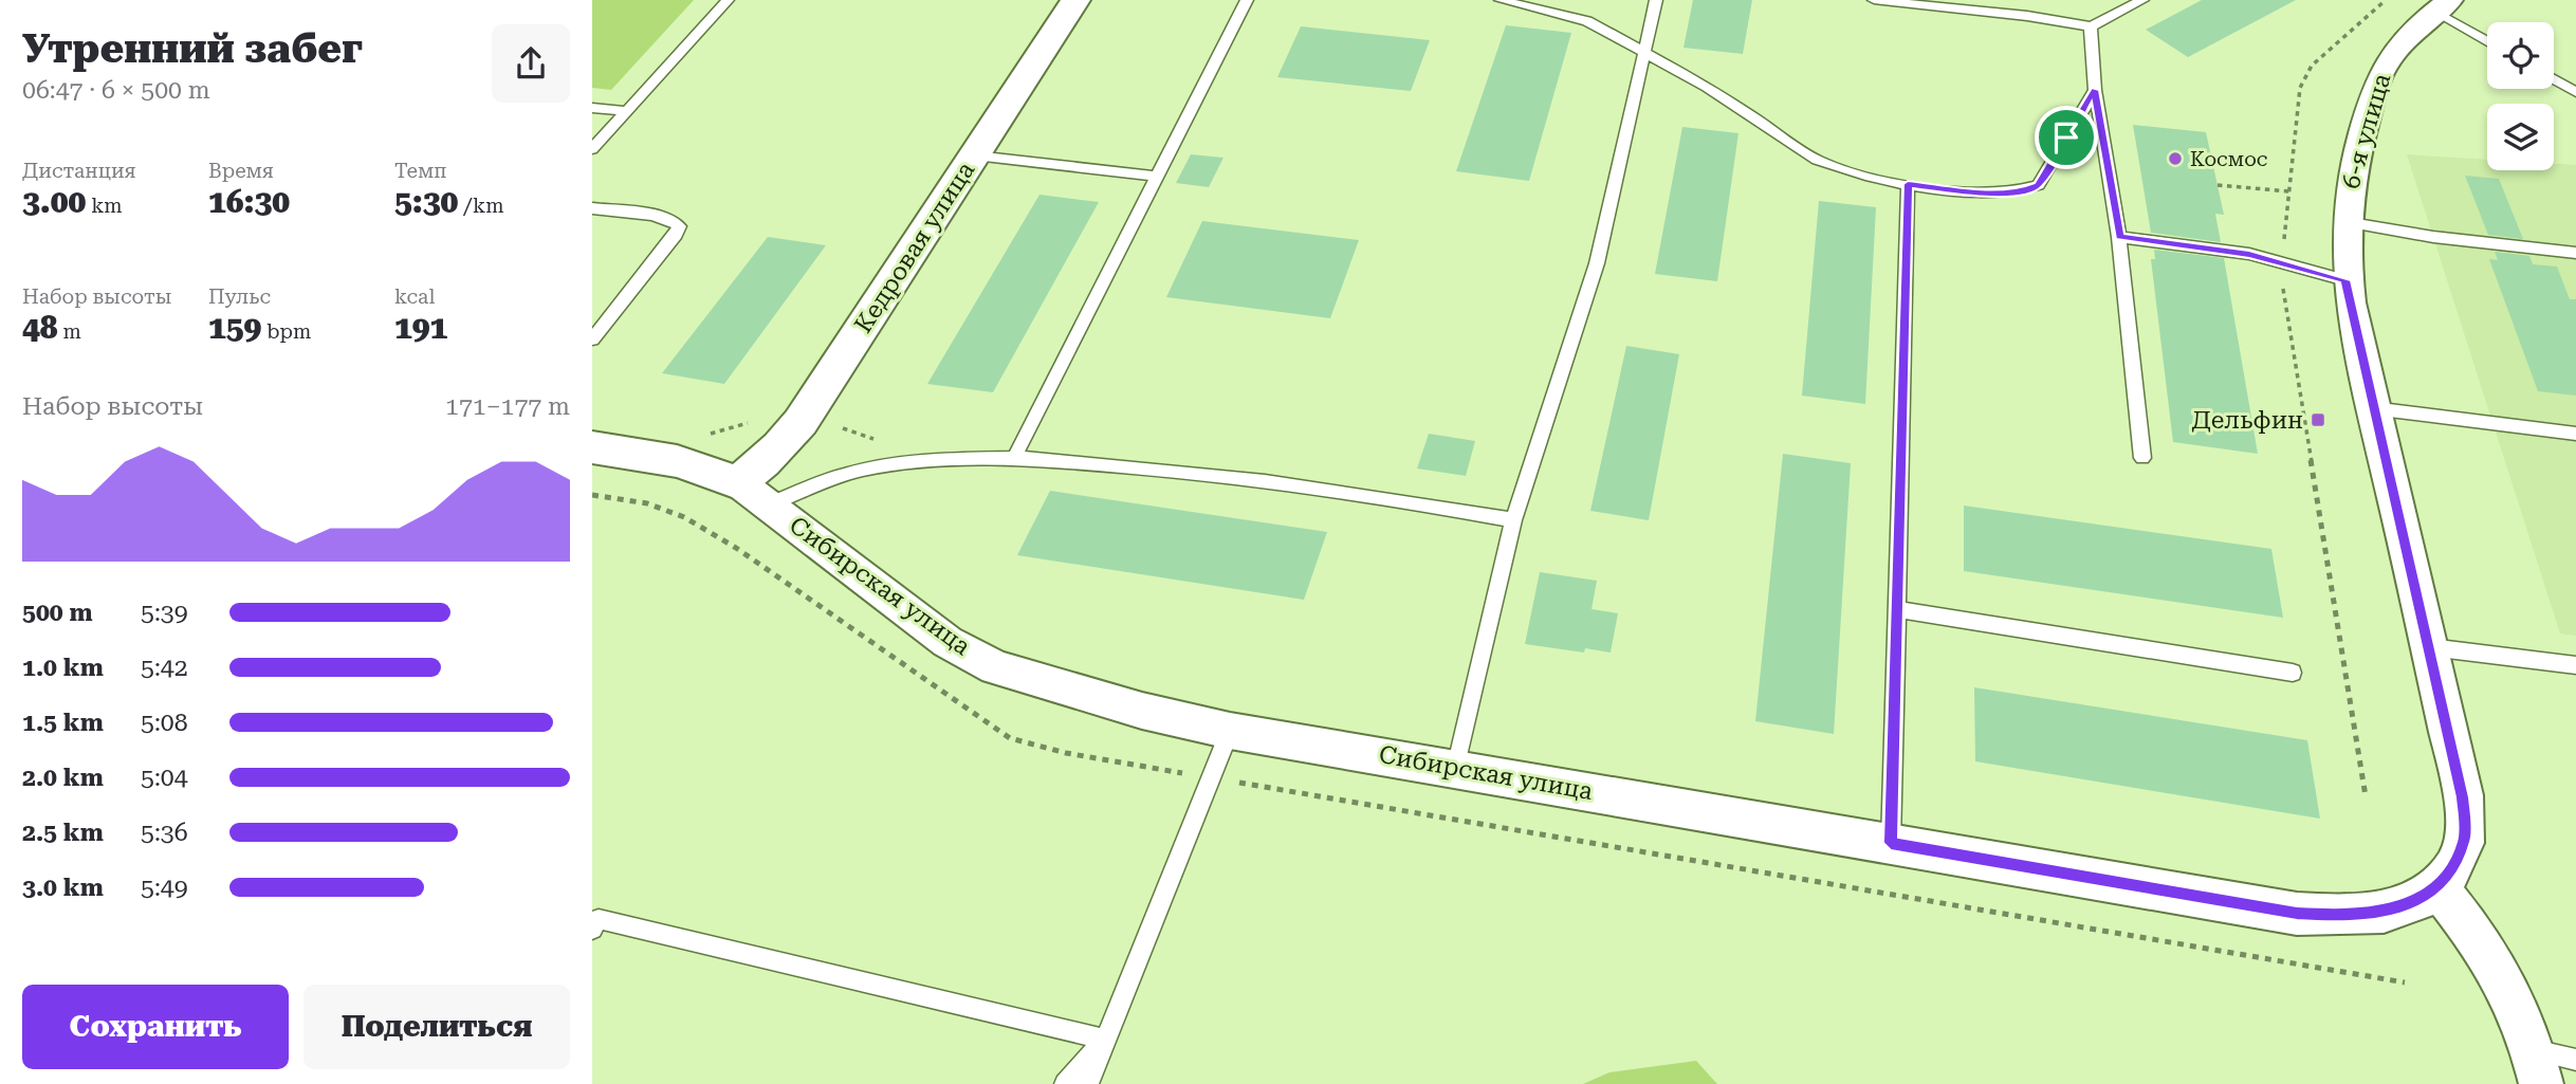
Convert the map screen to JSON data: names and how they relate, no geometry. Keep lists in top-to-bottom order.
{
  "streets": {
    "street": ["6-я улица", "Кедровая улица", "Сибирская улица"]
  },
  "crossings": [
    ["6-я улица", "Сибирская улица"],
    ["Кедровая улица", "Сибирская улица"]
  ],
  "places": {
    "other": ["Космос"],
    "transit": ["Дельфин"]
  },
  "page": {
    "heading": ["Утренний забег", "06:47 · 6 × 500 m"],
    "stats": [
      ["Дистанция", "3.00 km"],
      ["Время", "16:30"],
      ["Темп", "5:30 /km"],
      ["Набор высоты", "48 m"],
      ["Пульс", "159 bpm"],
      ["kcal", "191"]
    ],
    "chart": ["Набор высоты", "171–177 m"],
    "list": [
      {
        "name": "500 m",
        "note": "5:39"
      },
      {
        "name": "1.0 km",
        "note": "5:42"
      },
      {
        "name": "1.5 km",
        "note": "5:08"
      },
      {
        "name": "2.0 km",
        "note": "5:04"
      },
      {
        "name": "2.5 km",
        "note": "5:36"
      },
      {
        "name": "3.0 km",
        "note": "5:49"
      }
    ],
    "buttons": ["Сохранить", "Поделиться"]
  }
}
